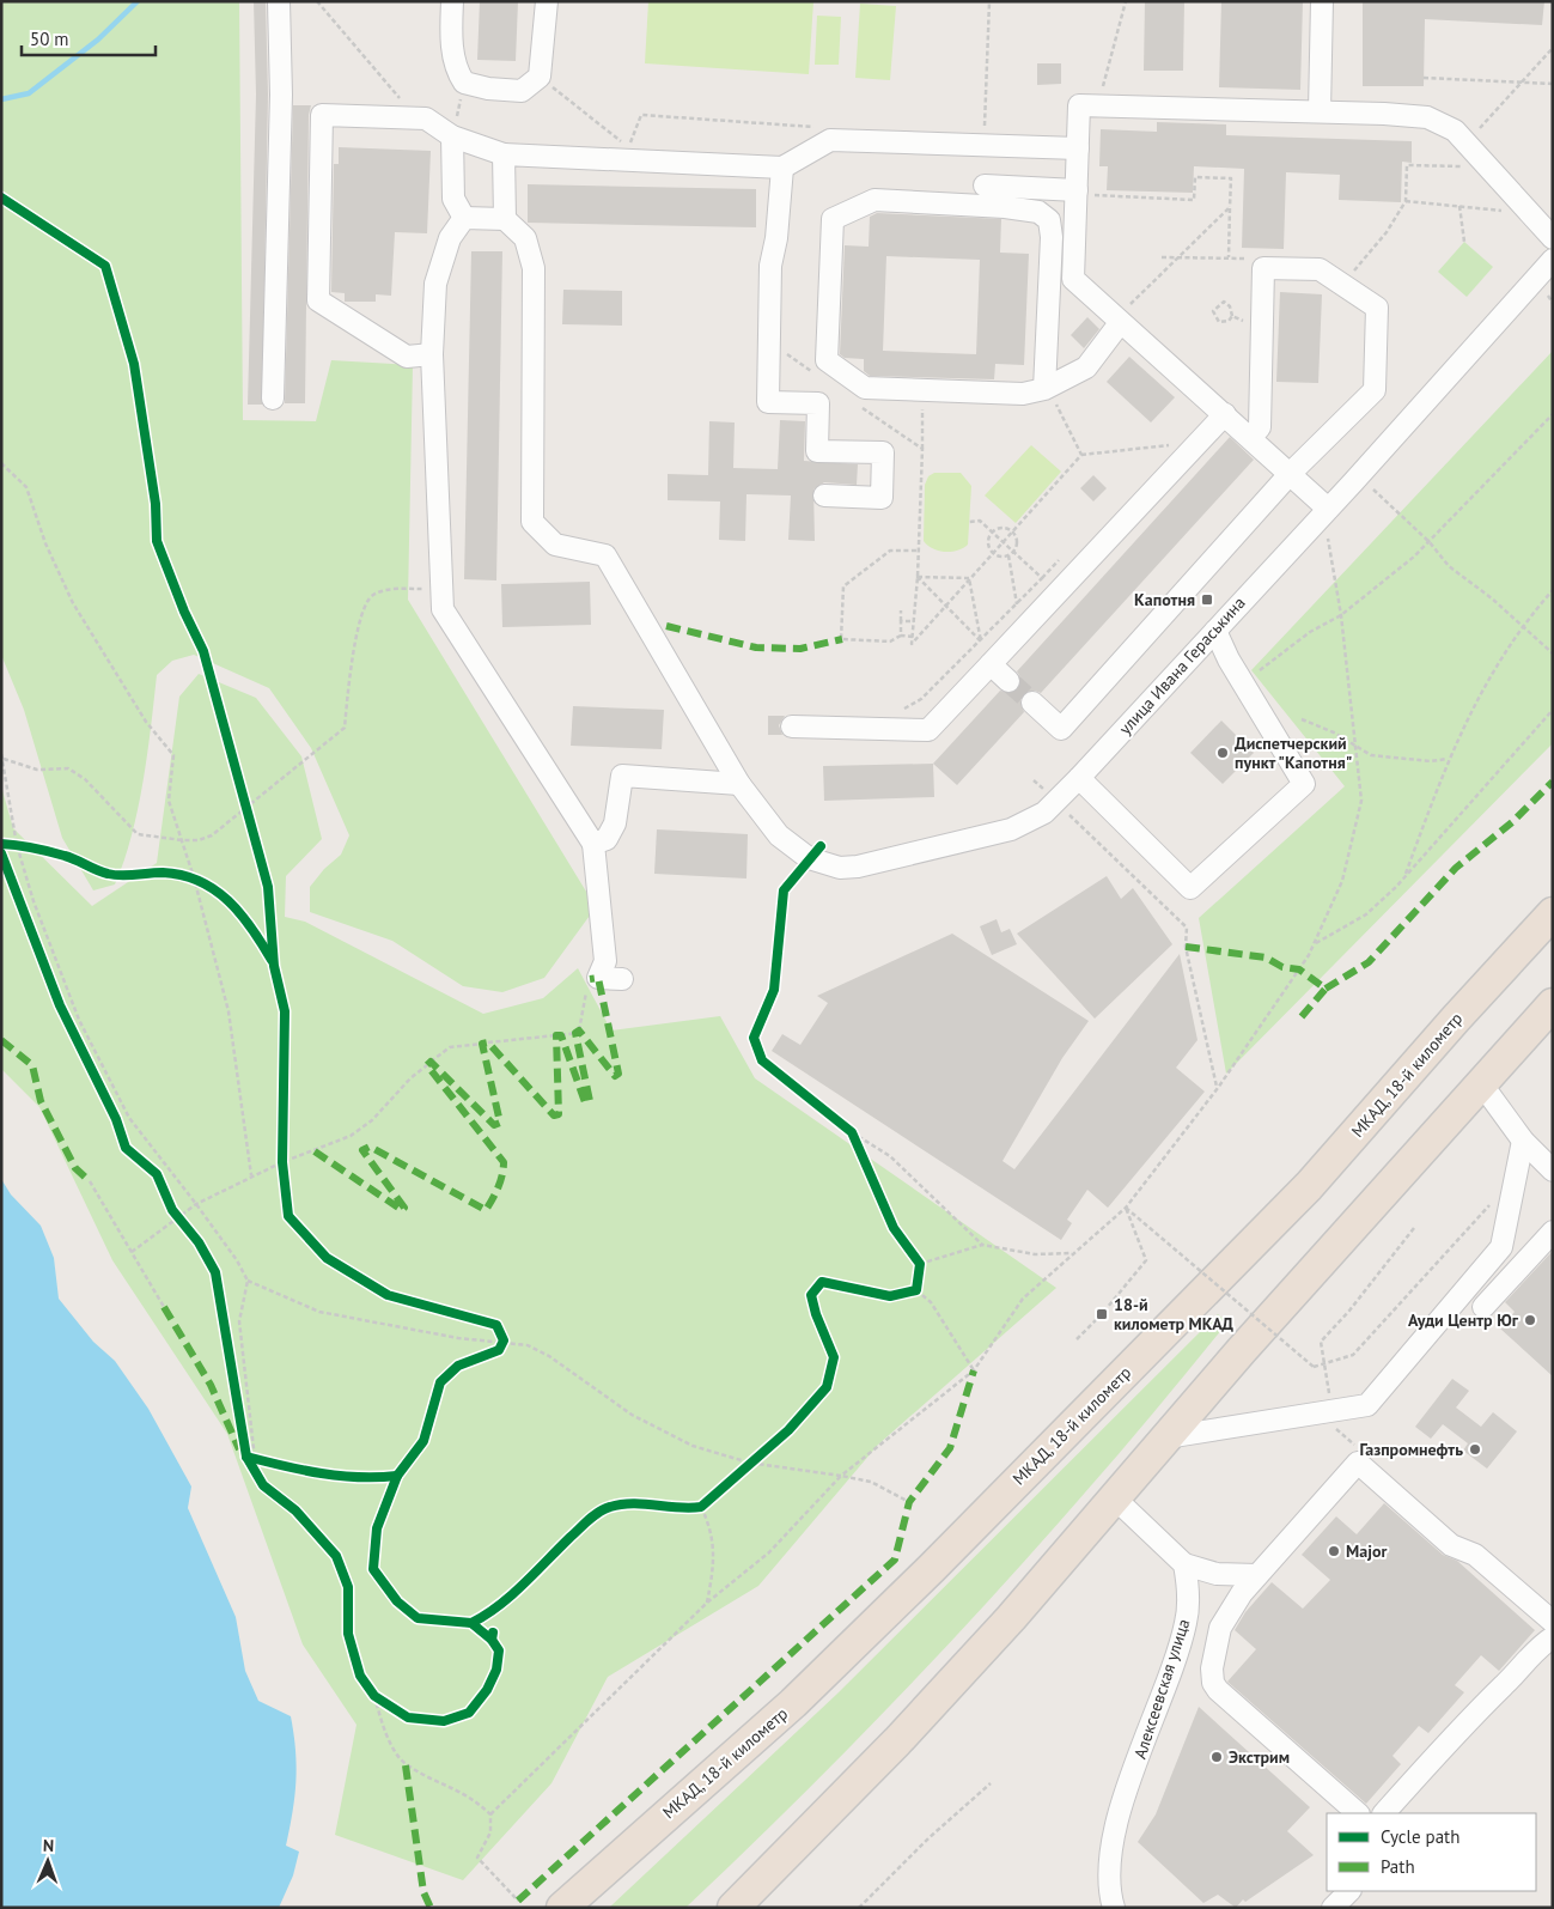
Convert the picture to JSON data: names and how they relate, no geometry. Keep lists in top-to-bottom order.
{
  "streets": {
    "highway": ["МКАД, 18-й километр"],
    "street": ["улица Ивана Гераськина", "Алексеевская улица"]
  },
  "places": {
    "transit": ["Капотня", "18-й километр МКАД"],
    "other": [
      "Диспетчерский пункт \"Капотня\"",
      "Ауди Центр Юг",
      "Газпромнефть",
      "Major",
      "Экстрим"
    ]
  },
  "legend": ["Cycle path", "Path"],
  "scale_bar": "50 m",
  "north": "top"
}
